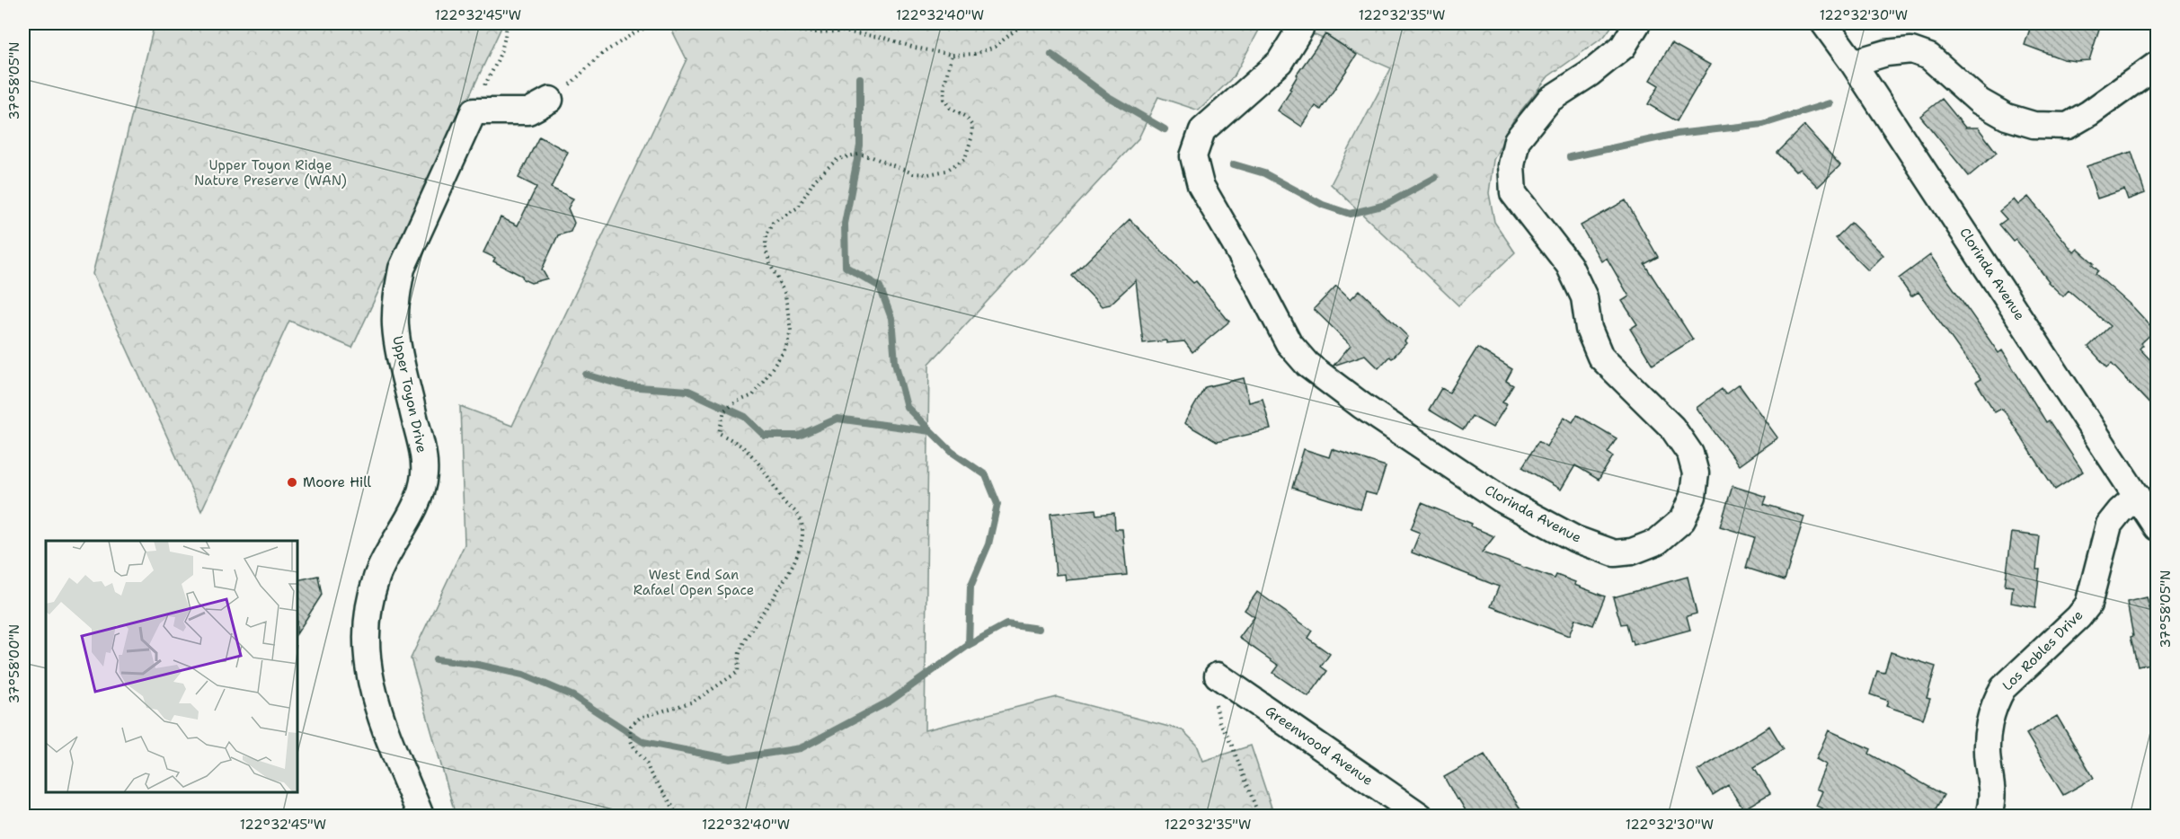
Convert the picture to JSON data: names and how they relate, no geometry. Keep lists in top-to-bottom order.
{
  "streets": {
    "street": [
      "Clorinda Avenue",
      "Upper Toyon Drive",
      "Los Robles Drive",
      "Greenwood Avenue"
    ]
  },
  "crossings": [
    ["Clorinda Avenue", "Los Robles Drive"]
  ],
  "parks": ["Upper Toyon Ridge Nature Preserve (WAN)", "West End San Rafael Open Space"],
  "places": ["Moore Hill"],
  "coordinates": [
    "122°32'45\"W",
    "122°32'40\"W",
    "122°32'35\"W",
    "122°32'30\"W",
    "37°58'05\"N",
    "37°58'00\"N"
  ]
}
